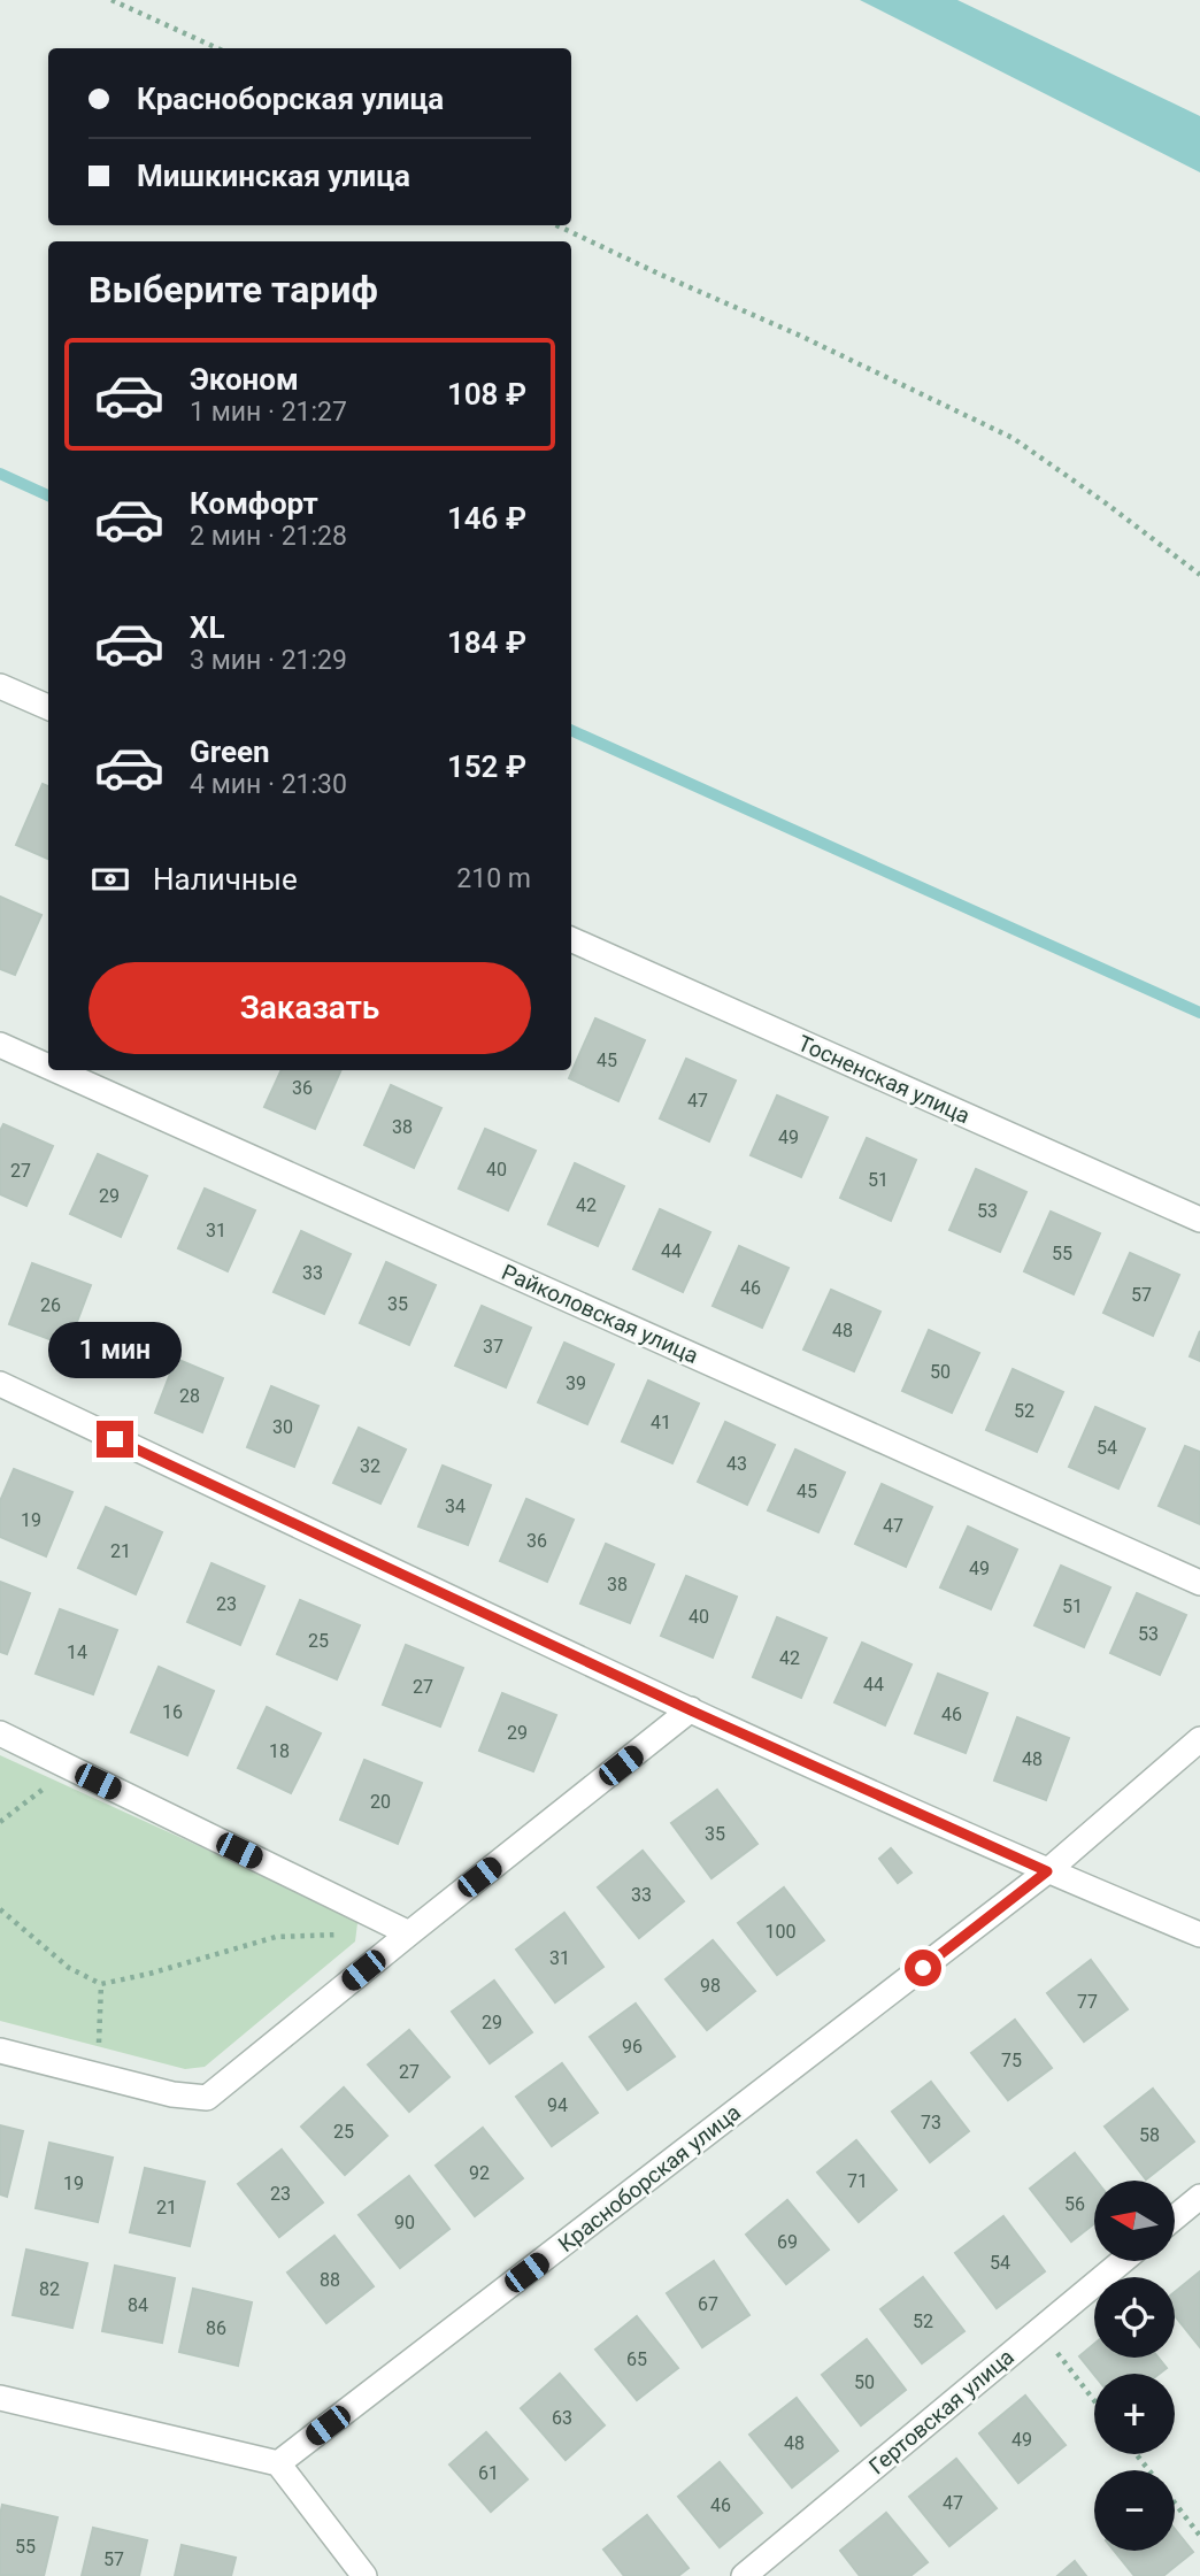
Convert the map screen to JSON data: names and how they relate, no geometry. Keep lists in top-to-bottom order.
{
  "streets": {
    "street": [
      "Тосненская улица",
      "Райколовская улица",
      "Красноборская улица",
      "Гертовская улица"
    ]
  },
  "house_numbers": [
    "45",
    "36",
    "47",
    "38",
    "49",
    "40",
    "27",
    "51",
    "29",
    "42",
    "53",
    "31",
    "44",
    "55",
    "33",
    "46",
    "57",
    "35",
    "26",
    "48",
    "37",
    "50",
    "39",
    "28",
    "52",
    "41",
    "30",
    "54",
    "43",
    "32",
    "45",
    "34",
    "19",
    "47",
    "36",
    "21",
    "49",
    "38",
    "23",
    "51",
    "40",
    "53",
    "25",
    "14",
    "42",
    "44",
    "27",
    "16",
    "46",
    "29",
    "18",
    "48",
    "20",
    "35",
    "33",
    "100",
    "31",
    "98",
    "77",
    "29",
    "96",
    "75",
    "27",
    "94",
    "73",
    "25",
    "58",
    "92",
    "71",
    "19",
    "23",
    "56",
    "21",
    "90",
    "69",
    "54",
    "88",
    "82",
    "67",
    "84",
    "52",
    "86",
    "65",
    "50",
    "63",
    "49",
    "48",
    "61",
    "47",
    "46",
    "55",
    "57"
  ],
  "north": "left",
  "page": {
    "banner": ["Красноборская улица", "Мишкинская улица"],
    "heading": "Выберите тариф",
    "list": [
      {
        "name": "Эконом",
        "note": "1 мин · 21:27",
        "value": "108 ₽"
      },
      {
        "name": "Комфорт",
        "note": "2 мин · 21:28",
        "value": "146 ₽"
      },
      {
        "name": "XL",
        "note": "3 мин · 21:29",
        "value": "184 ₽"
      },
      {
        "name": "Green",
        "note": "4 мин · 21:30",
        "value": "152 ₽"
      }
    ],
    "pay": ["Наличные", "210 m"],
    "buttons": "Заказать",
    "bubble": "1 мин",
    "map_buttons": ["+", "−"]
  }
}
